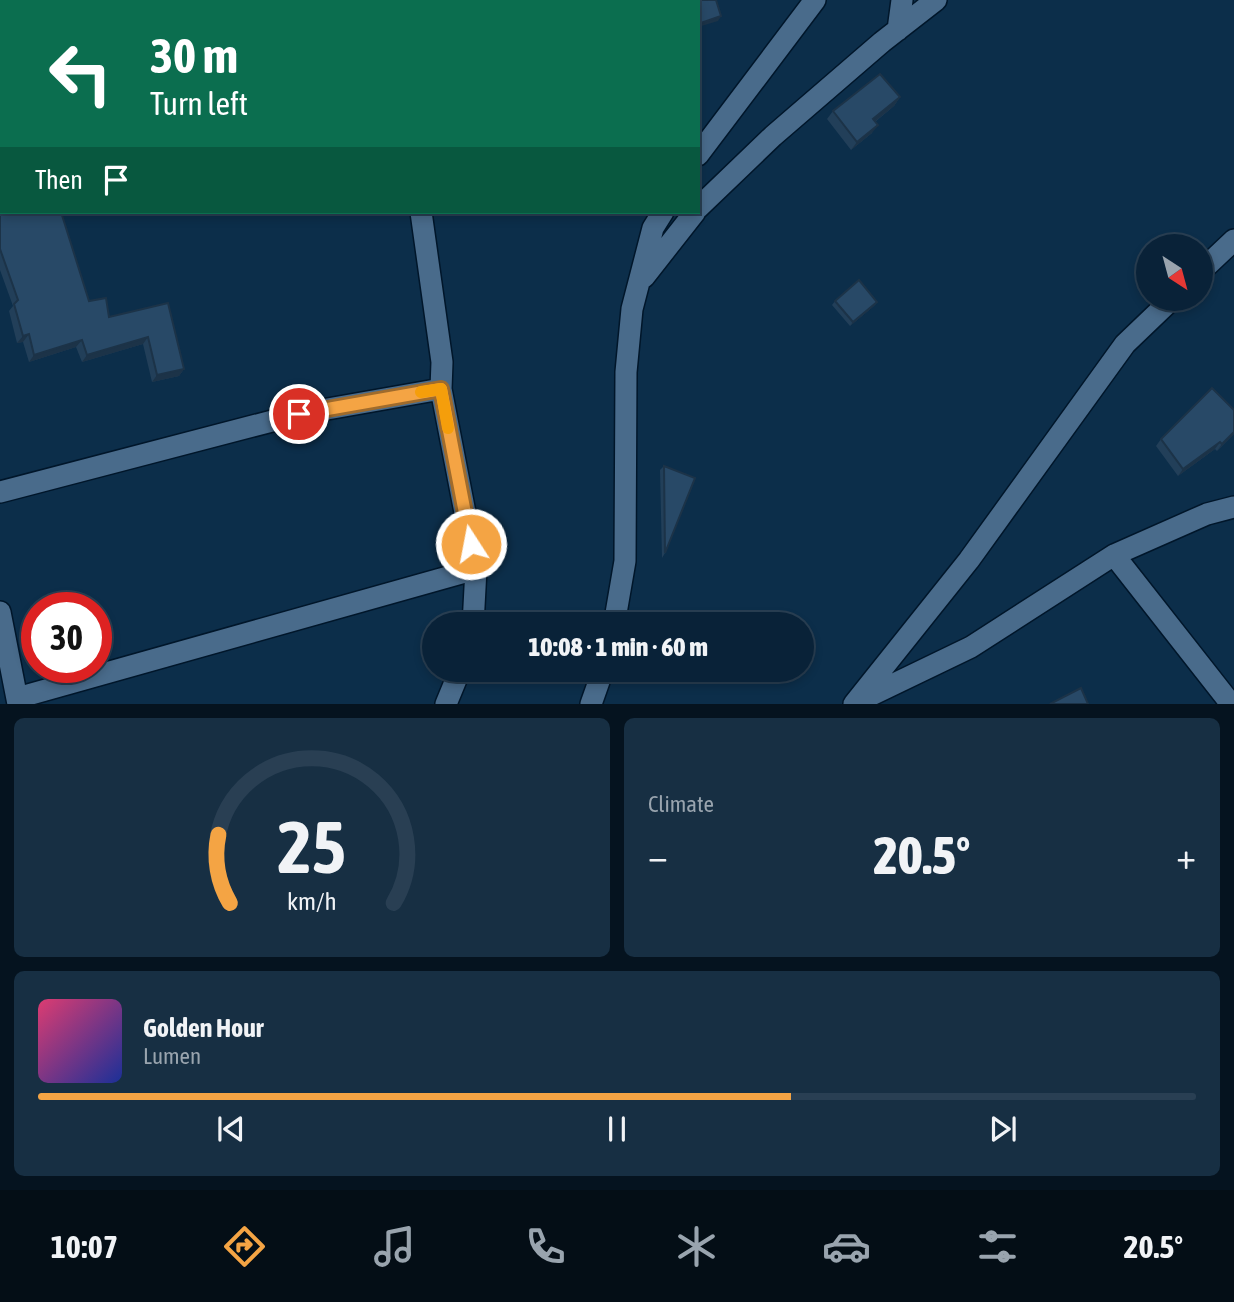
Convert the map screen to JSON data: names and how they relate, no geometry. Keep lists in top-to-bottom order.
{
  "north": "bottom right",
  "page": {
    "turn": ["30 m", "Turn left"],
    "then": "Then",
    "limit": "30",
    "trip": "10:08 · 1 min · 60 m",
    "tile": "Climate",
    "heat": ["−", "20.5°", "+"],
    "song": ["Golden Hour", "Lumen"],
    "tabs": ["10:07", "20.5°"],
    "gauge": ["25", "km/h"]
  }
}
